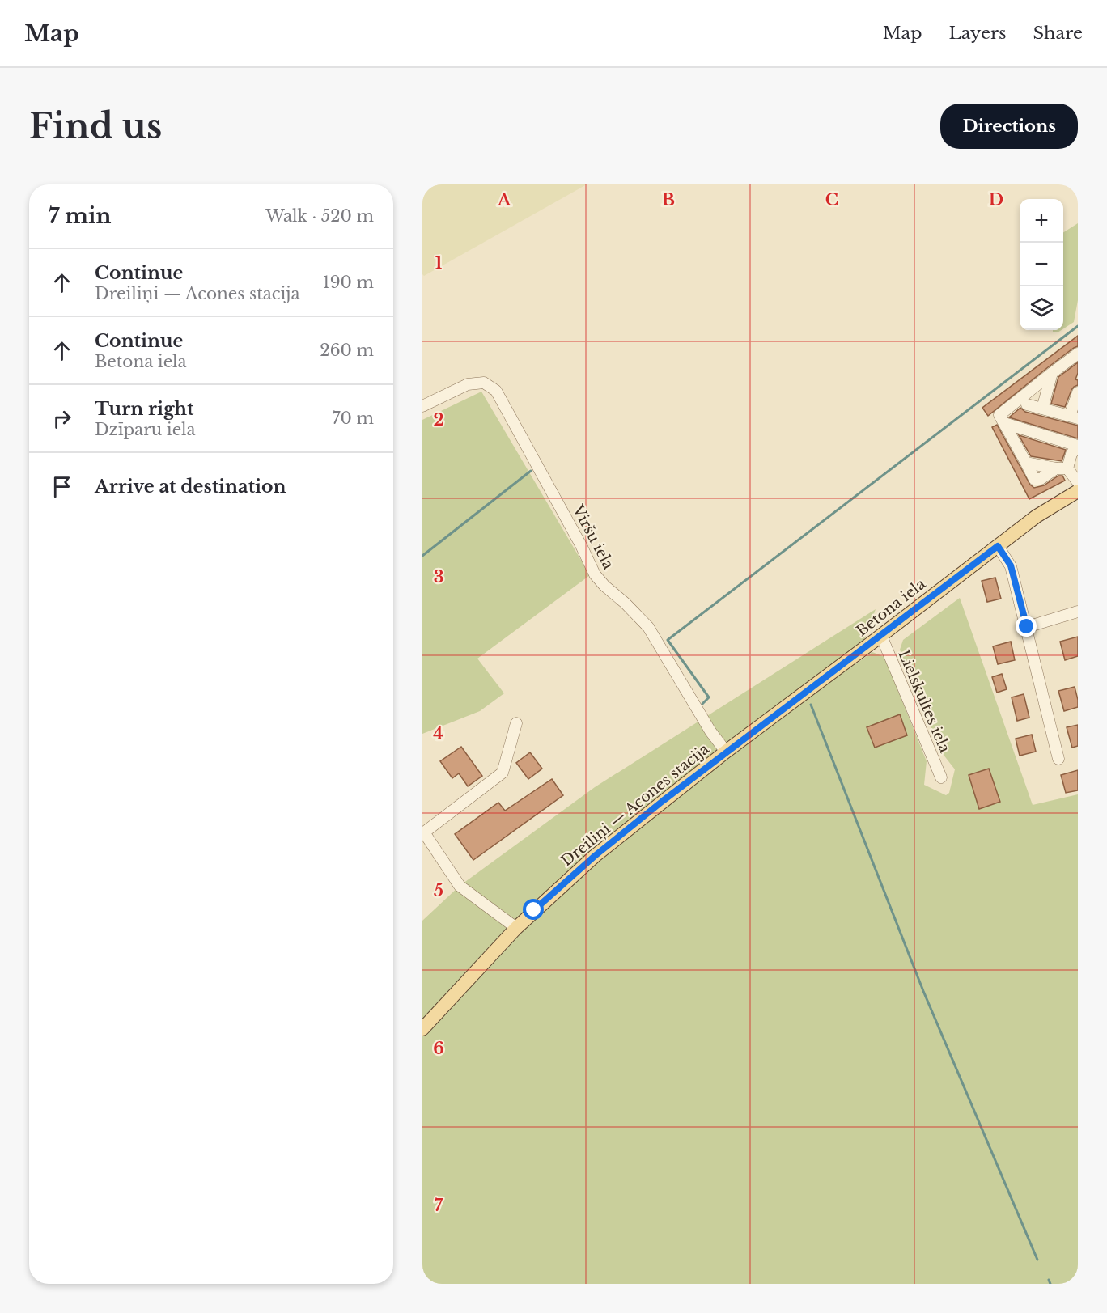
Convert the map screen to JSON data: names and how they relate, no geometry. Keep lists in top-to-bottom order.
{
  "streets": {
    "main road": ["Betona iela", "Dreiliņi — Acones stacija"],
    "street": ["Viršu iela", "Lielskultes iela"]
  },
  "crossings": [
    ["Viršu iela", "Betona iela"],
    ["Viršu iela", "Dreiliņi — Acones stacija"],
    ["Betona iela", "Lielskultes iela"],
    ["Betona iela", "Dreiliņi — Acones stacija"]
  ],
  "page": {
    "header": "Map",
    "nav": ["Map", "Layers", "Share"],
    "buttons": "Directions",
    "title": "Find us",
    "heading": ["7 min", "Walk · 520 m"],
    "map_buttons": ["+", "−"],
    "list": [
      ["Continue", "Dreiliņi — Acones stacija", "190 m"],
      ["Continue", "Betona iela", "260 m"],
      ["Turn right", "Dzīparu iela", "70 m"],
      "Arrive at destination"
    ]
  },
  "grid": {
    "columns": [
      "A",
      "B",
      "C",
      "D"
    ],
    "rows": [
      "1",
      "2",
      "3",
      "4",
      "5",
      "6",
      "7"
    ]
  }
}
